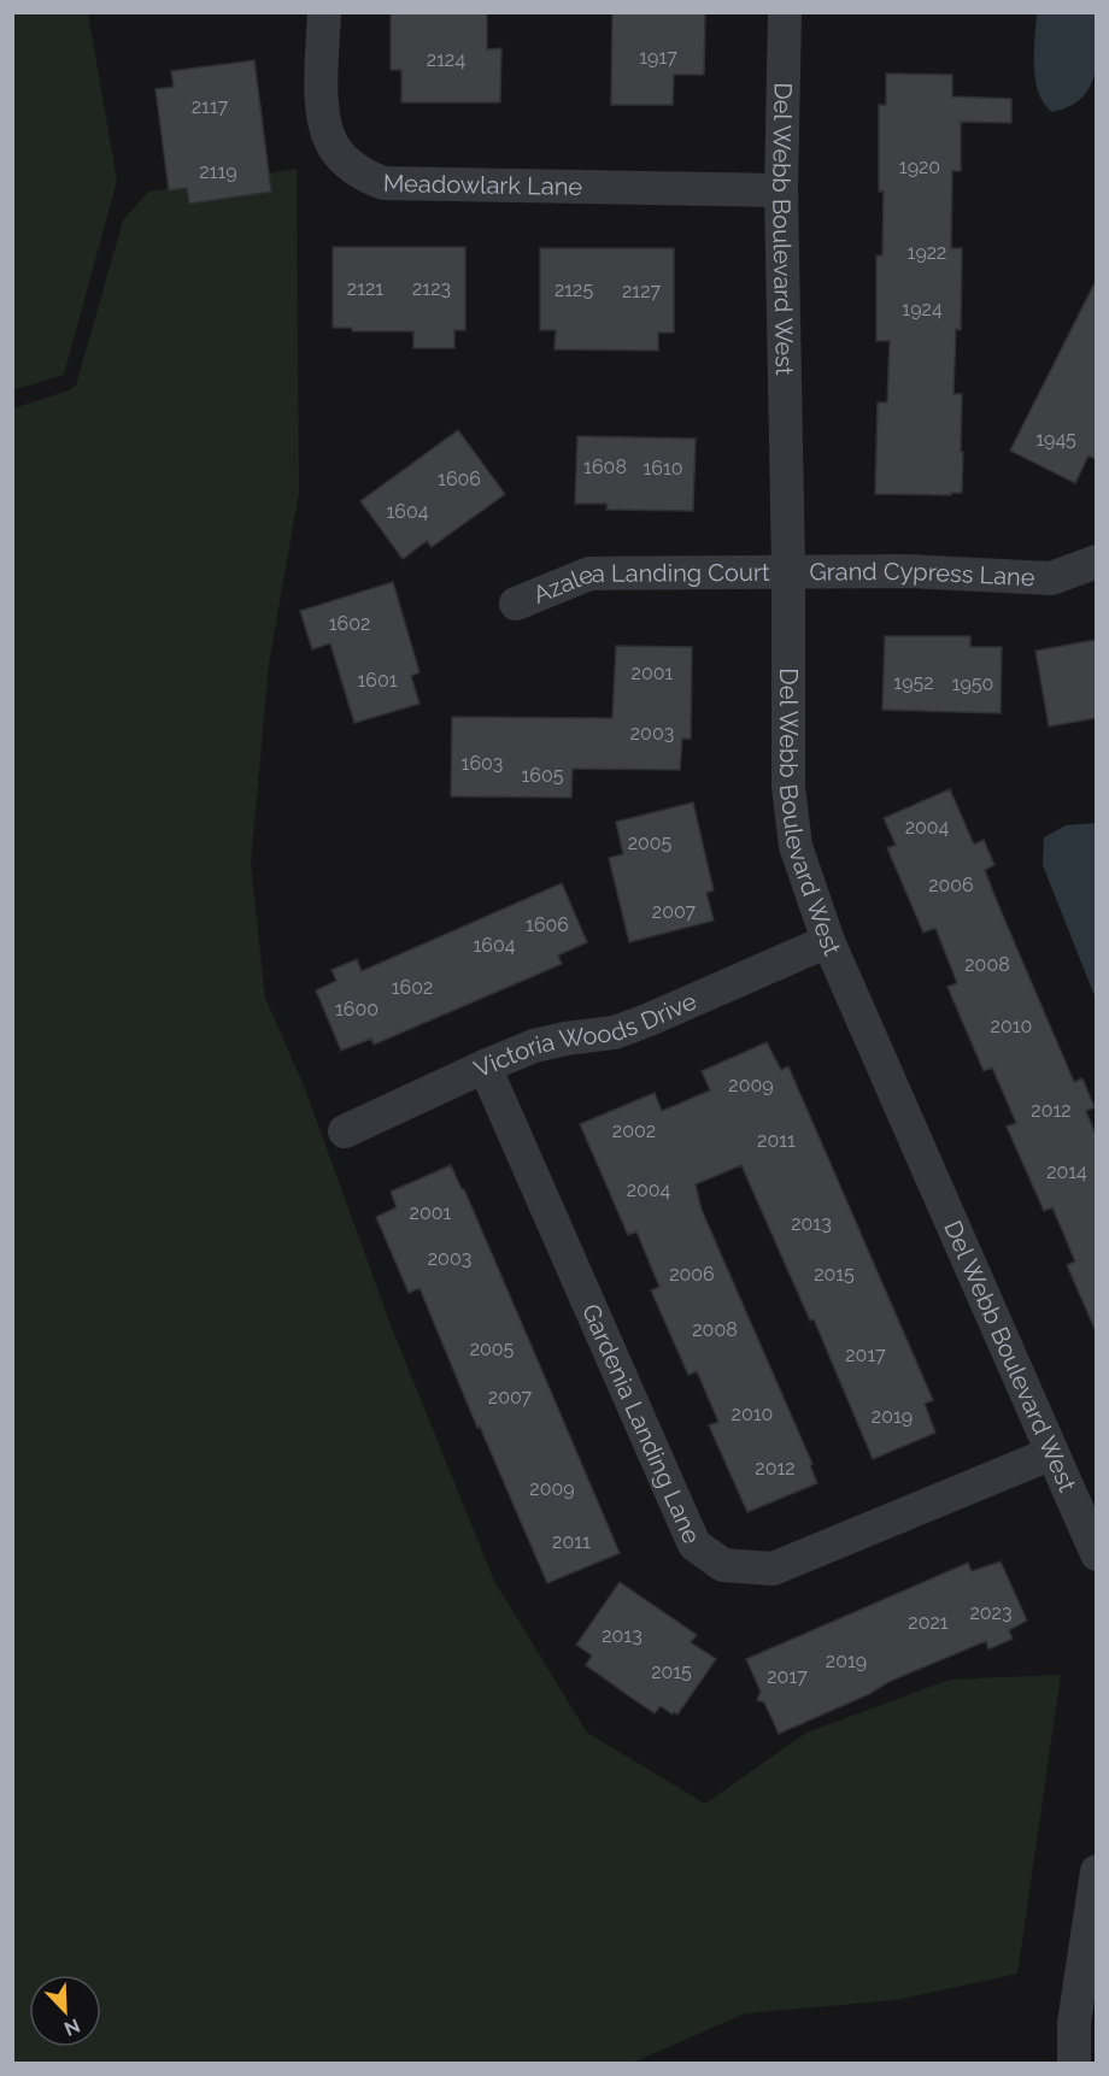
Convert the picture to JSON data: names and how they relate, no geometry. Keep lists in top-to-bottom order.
{
  "streets": {
    "street": [
      "Meadowlark Lane",
      "Del Webb Boulevard West",
      "Grand Cypress Lane",
      "Azalea Landing Court",
      "Victoria Woods Drive",
      "Gardenia Landing Lane"
    ]
  },
  "crossings": [
    ["Meadowlark Lane", "Del Webb Boulevard West"],
    ["Del Webb Boulevard West", "Grand Cypress Lane"],
    ["Del Webb Boulevard West", "Azalea Landing Court"],
    ["Del Webb Boulevard West", "Victoria Woods Drive"],
    ["Del Webb Boulevard West", "Gardenia Landing Lane"],
    ["Grand Cypress Lane", "Azalea Landing Court"],
    ["Victoria Woods Drive", "Gardenia Landing Lane"]
  ],
  "house_numbers": [
    "1917",
    "2124",
    "2117",
    "1920",
    "2119",
    "1922",
    "2121",
    "2123",
    "2125",
    "2127",
    "1924",
    "1945",
    "1608",
    "1610",
    "1606",
    "1604",
    "1602",
    "2001",
    "1601",
    "1952",
    "1950",
    "2003",
    "1603",
    "1605",
    "2004",
    "2005",
    "2006",
    "2007",
    "1606",
    "1604",
    "2008",
    "1602",
    "1600",
    "2010",
    "2009",
    "2012",
    "2002",
    "2011",
    "2014",
    "2004",
    "2001",
    "2013",
    "2003",
    "2006",
    "2015",
    "2008",
    "2005",
    "2017",
    "2007",
    "2010",
    "2019",
    "2012",
    "2009",
    "2011",
    "2023",
    "2021",
    "2013",
    "2019",
    "2015",
    "2017"
  ],
  "north": "bottom right"
}
